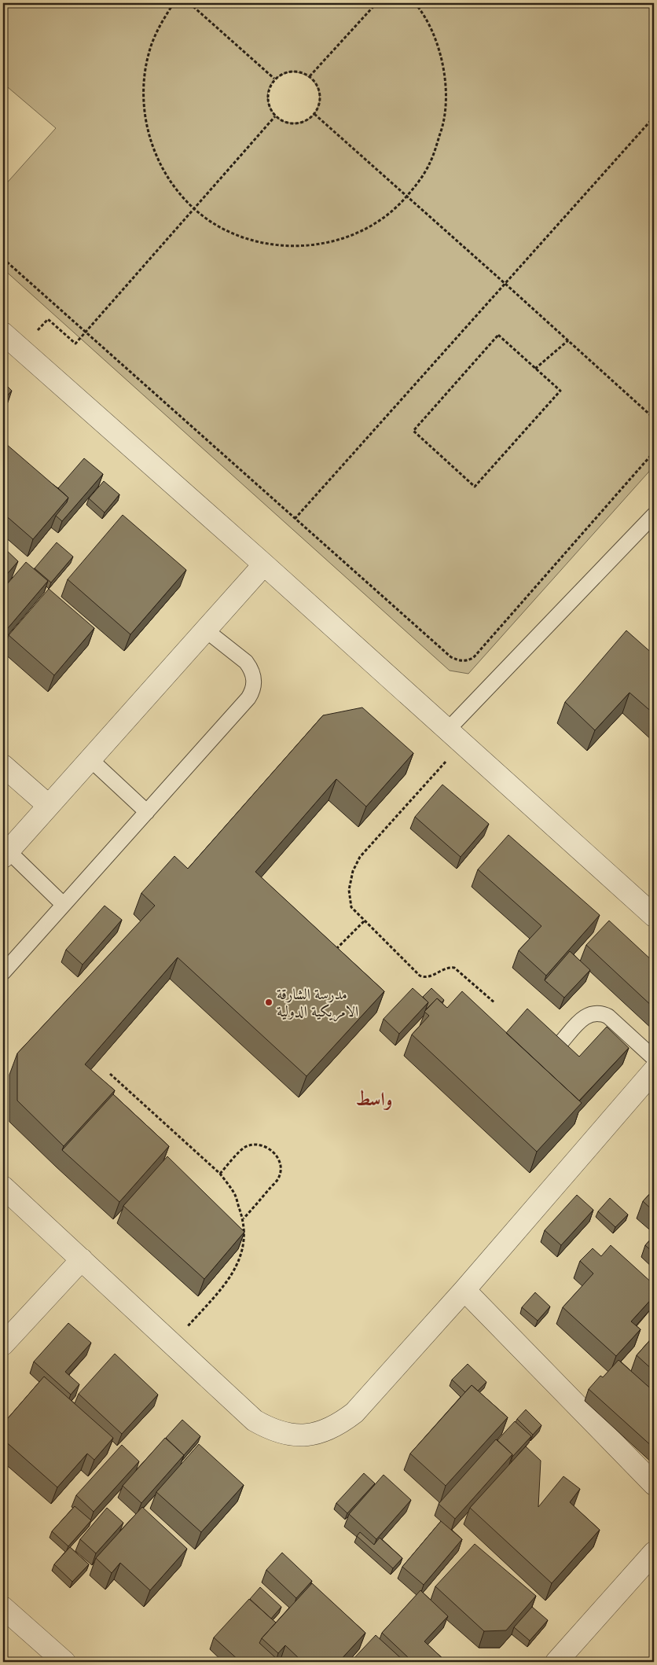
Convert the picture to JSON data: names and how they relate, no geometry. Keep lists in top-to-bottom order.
{
  "districts": ["واسط"],
  "places": ["مدرسة الشارقة الامريكية الدولية"]
}
